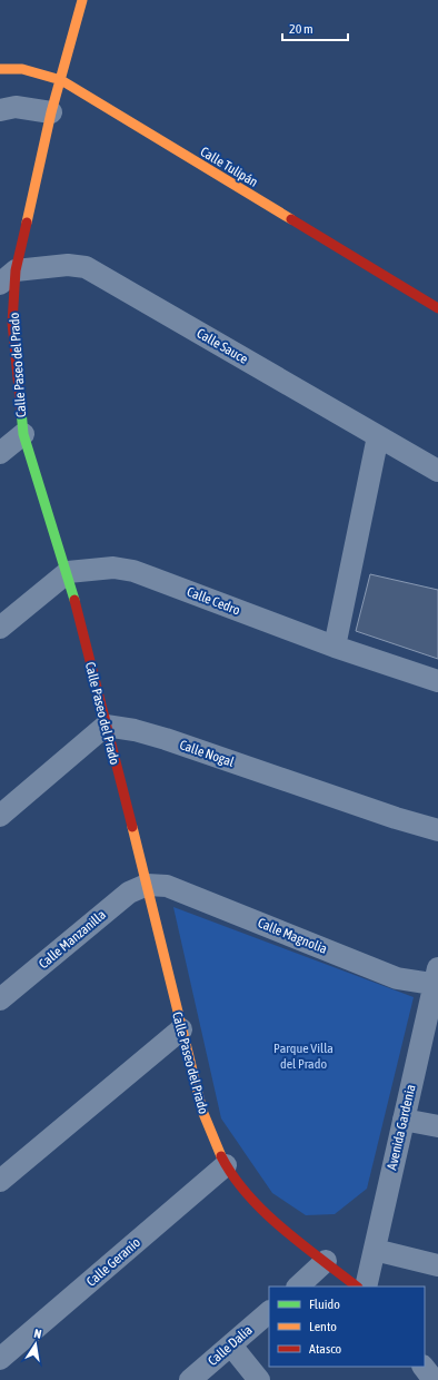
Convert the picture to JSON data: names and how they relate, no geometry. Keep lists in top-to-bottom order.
{
  "streets": {
    "street": [
      "Calle Tulipán",
      "Calle Sauce",
      "Calle Paseo del Prado",
      "Calle Cedro",
      "Calle Nogal",
      "Calle Magnolia",
      "Calle Manzanilla",
      "Avenida Gardenia",
      "Calle Geranio",
      "Calle Dalia"
    ]
  },
  "crossings": [
    ["Calle Tulipán", "Calle Paseo del Prado"],
    ["Calle Sauce", "Calle Paseo del Prado"],
    ["Calle Paseo del Prado", "Calle Cedro"],
    ["Calle Paseo del Prado", "Calle Nogal"],
    ["Calle Paseo del Prado", "Calle Magnolia"],
    ["Calle Paseo del Prado", "Calle Manzanilla"],
    ["Calle Paseo del Prado", "Calle Geranio"],
    ["Calle Magnolia", "Calle Manzanilla"],
    ["Calle Magnolia", "Avenida Gardenia"]
  ],
  "parks": ["Parque Villa del Prado"],
  "legend": ["Fluido", "Lento", "Atasco"],
  "scale_bar": "20 m",
  "north": "top"
}
